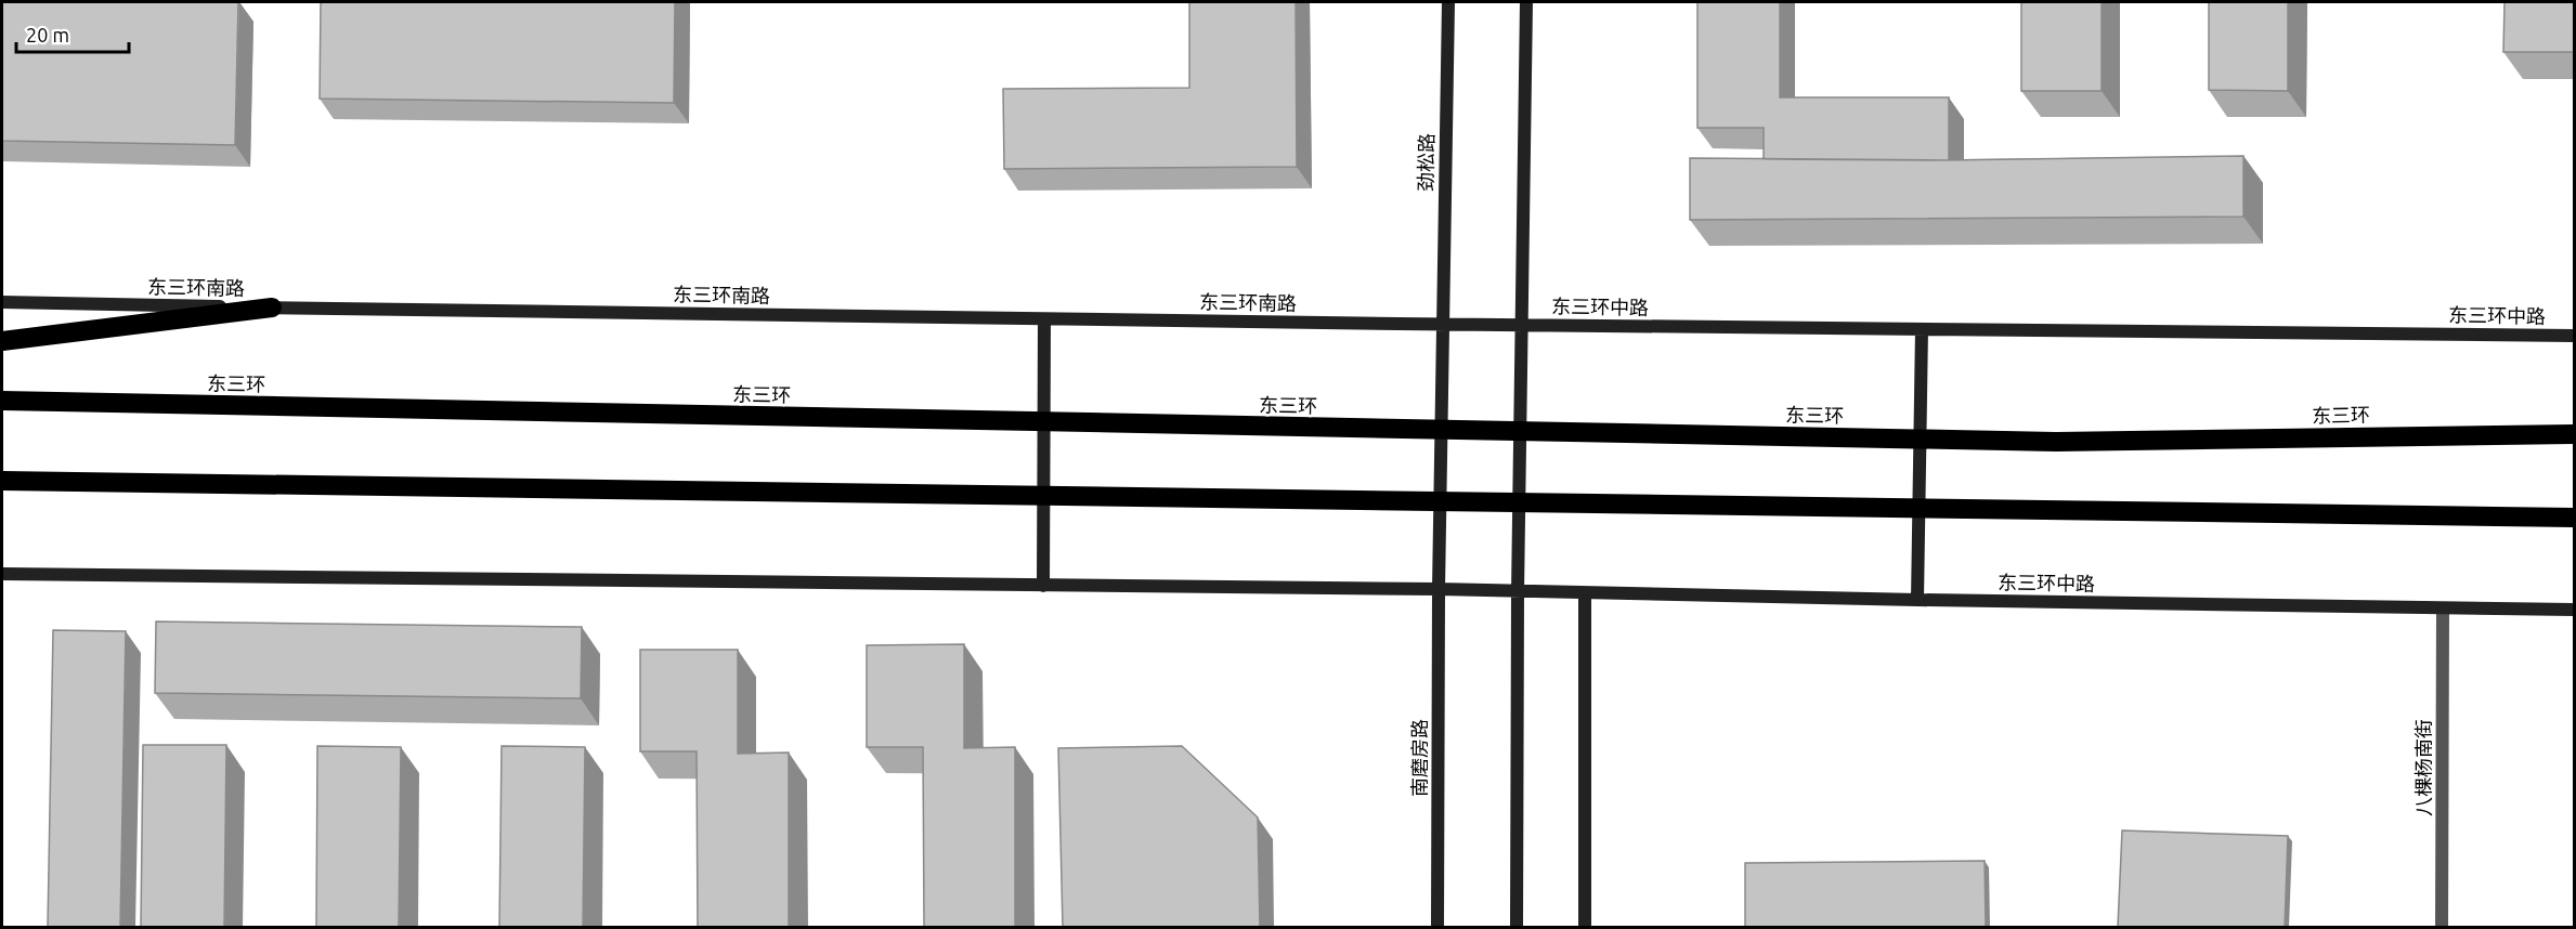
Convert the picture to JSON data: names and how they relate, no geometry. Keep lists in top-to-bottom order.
{
  "streets": {
    "highway": ["东三环"],
    "street": [
      "劲松路",
      "东三环南路",
      "东三环中路",
      "南磨房路",
      "八棵杨南街"
    ]
  },
  "crossings": [
    ["劲松路", "东三环南路"],
    ["劲松路", "东三环中路"],
    ["劲松路", "南磨房路"],
    ["东三环南路", "东三环中路"],
    ["东三环中路", "南磨房路"],
    ["东三环中路", "八棵杨南街"]
  ],
  "scale_bar": "20 m"
}
